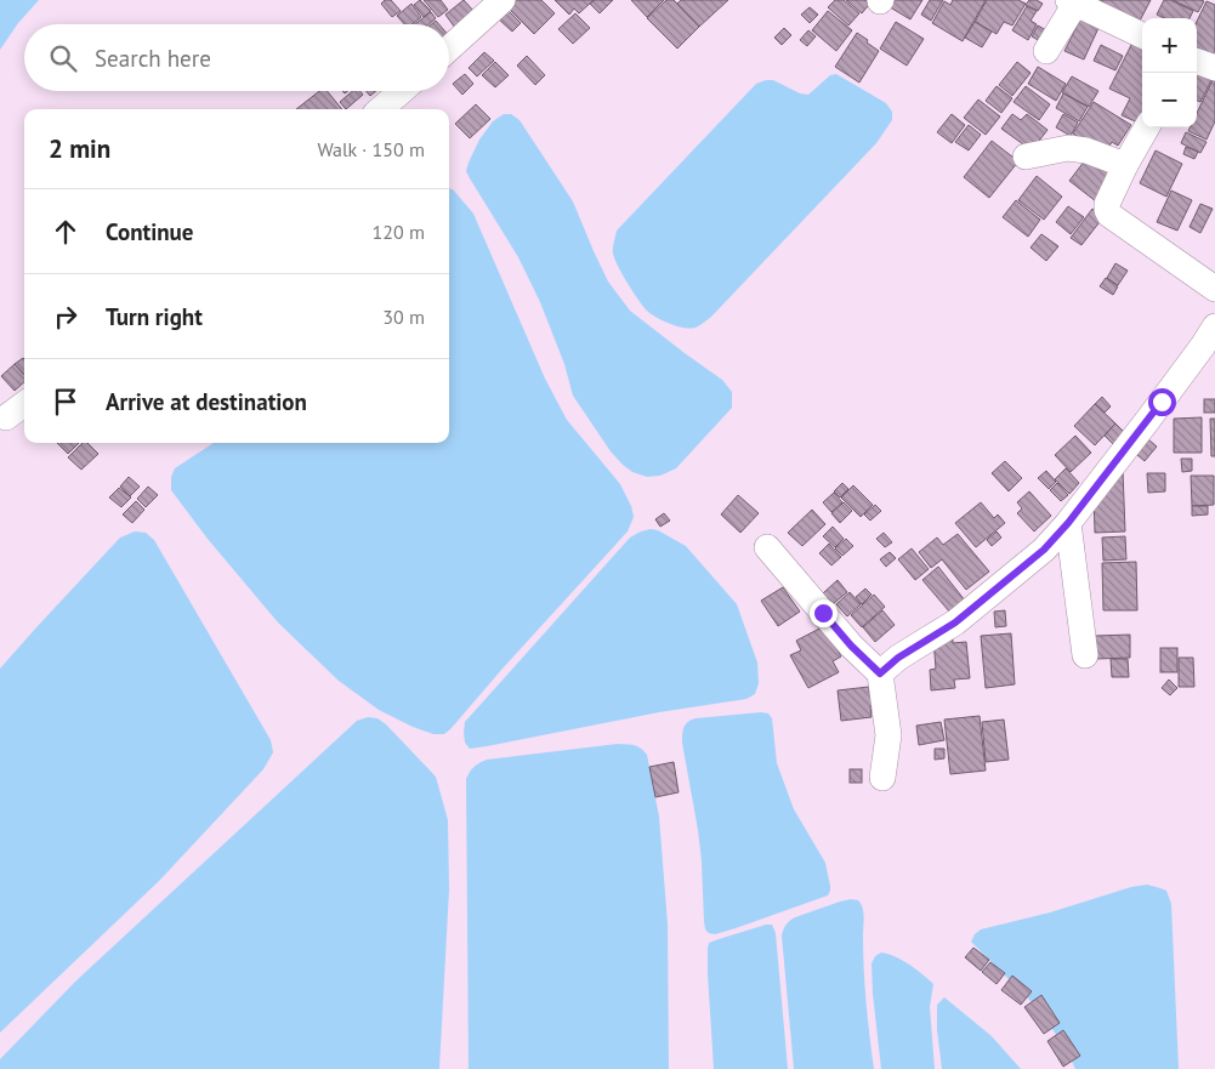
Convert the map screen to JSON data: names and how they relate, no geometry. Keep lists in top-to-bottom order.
{
  "page": {
    "map_buttons": ["+", "−"],
    "search": "Search here",
    "heading": ["2 min", "Walk · 150 m"],
    "list": [
      ["Continue", "120 m"],
      ["Turn right", "30 m"],
      "Arrive at destination"
    ]
  }
}
